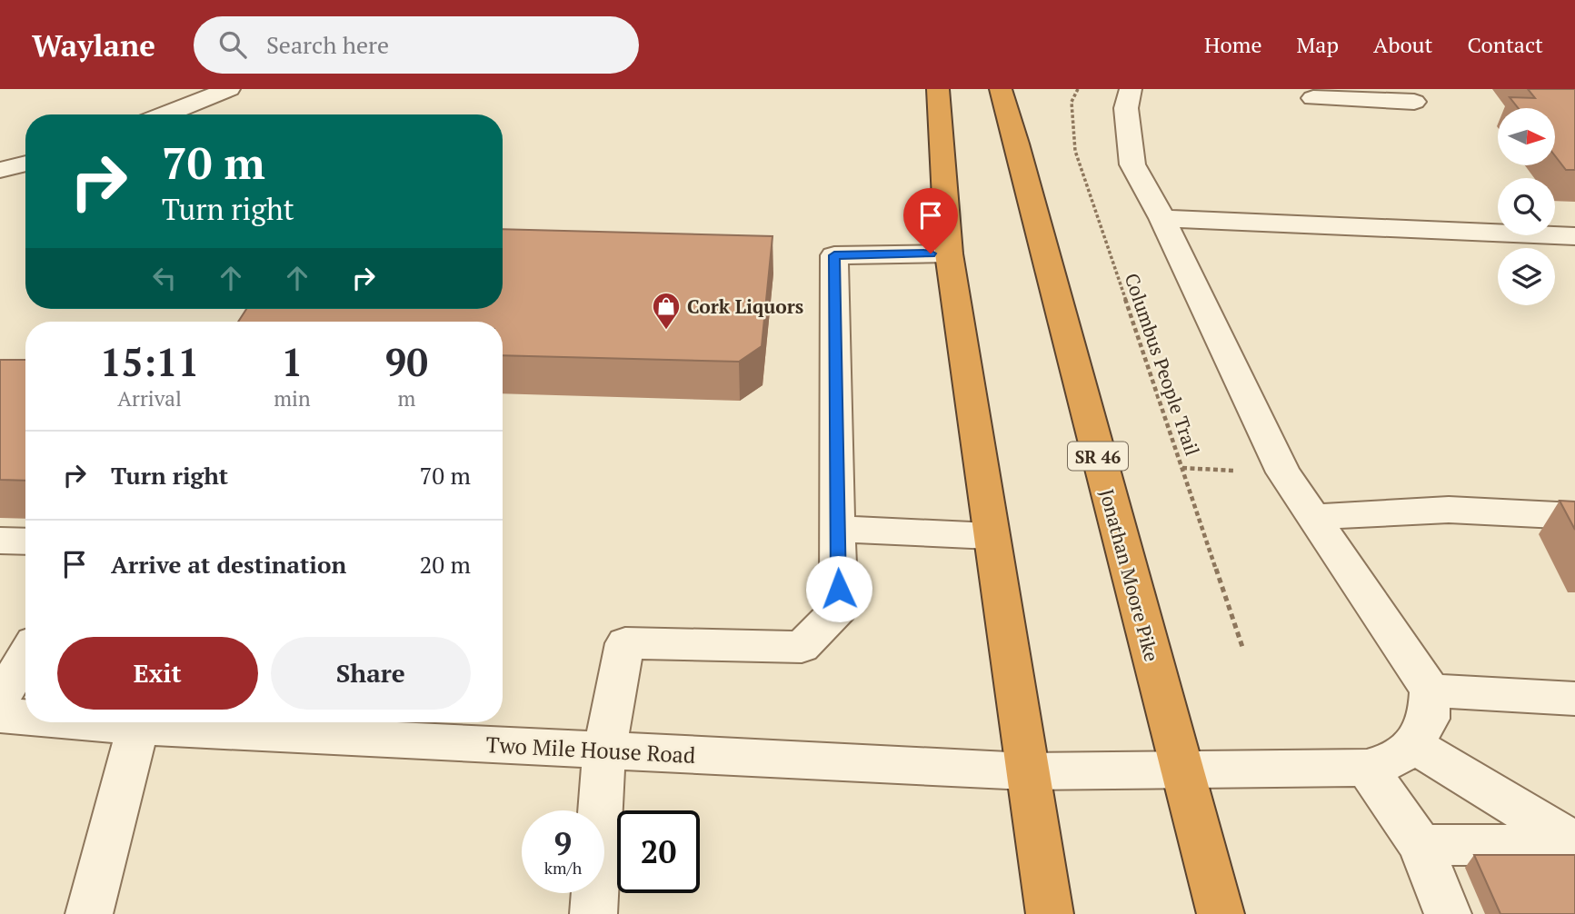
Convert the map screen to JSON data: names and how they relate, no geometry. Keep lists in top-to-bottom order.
{
  "streets": {
    "highway": ["SR 46", "Jonathan Moore Pike"],
    "street": ["Two Mile House Road"],
    "path": ["Columbus People Trail"]
  },
  "crossings": [
    ["Jonathan Moore Pike", "Two Mile House Road"]
  ],
  "places": {
    "shop": ["Cork Liquors"]
  },
  "north": "right",
  "page": {
    "header": "Waylane",
    "search": "Search here",
    "nav": [
      "Home",
      "Map",
      "About",
      "Contact"
    ],
    "turn": ["70 m", "Turn right"],
    "eta": [
      "15:11",
      "Arrival",
      "1",
      "min",
      "90",
      "m"
    ],
    "list": [
      {
        "name": "Turn right",
        "value": "70 m"
      },
      {
        "name": "Arrive at destination",
        "value": "20 m"
      }
    ],
    "buttons": ["Exit", "Share"],
    "speed": "9 km/h",
    "limit": "20"
  }
}
